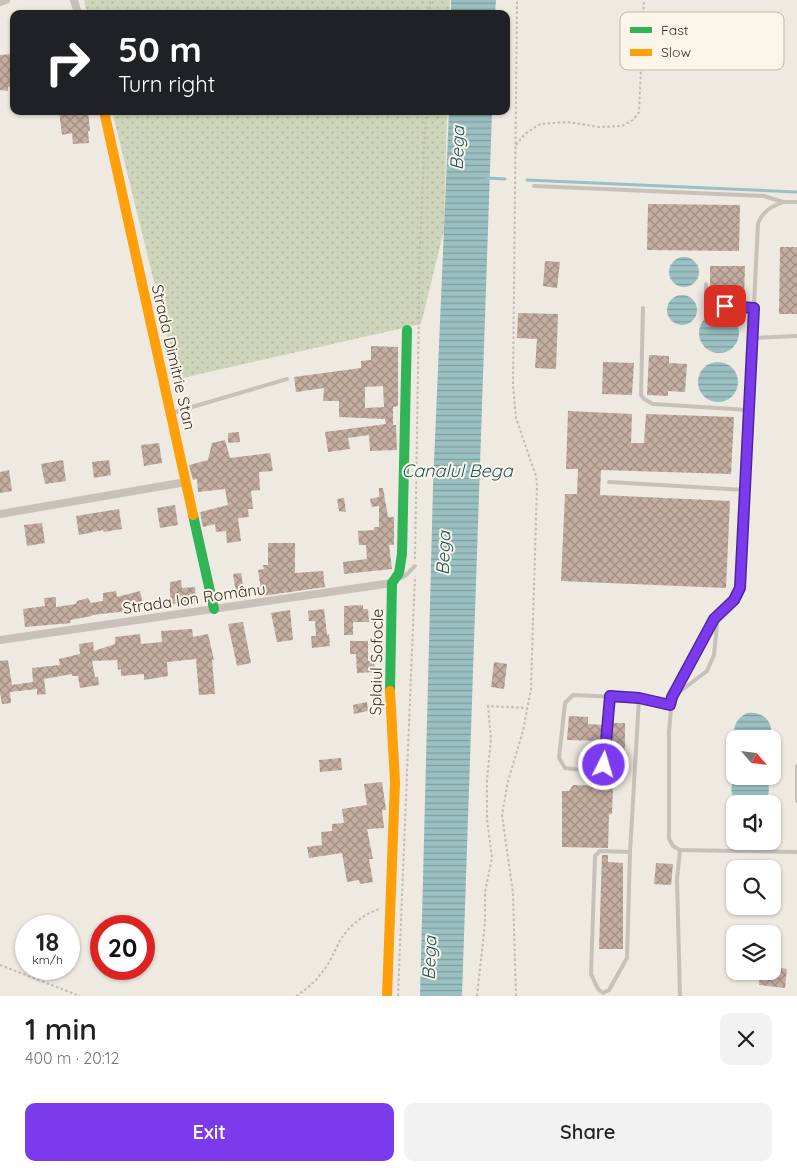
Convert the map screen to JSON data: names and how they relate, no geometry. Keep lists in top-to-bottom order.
{
  "streets": {
    "street": ["Strada Dimitrie Stan", "Strada Ion Românu", "Splaiul Sofocle"]
  },
  "crossings": [
    ["Strada Dimitrie Stan", "Strada Ion Românu"],
    ["Strada Ion Românu", "Splaiul Sofocle"]
  ],
  "water": ["Bega", "Canalul Bega"],
  "legend": ["Fast", "Slow"],
  "north": "bottom right",
  "page": {
    "turn": ["50 m", "Turn right"],
    "speed": "18 km/h",
    "limit": "20",
    "heading": ["1 min", "400 m · 20:12"],
    "buttons": ["Exit", "Share"]
  }
}
